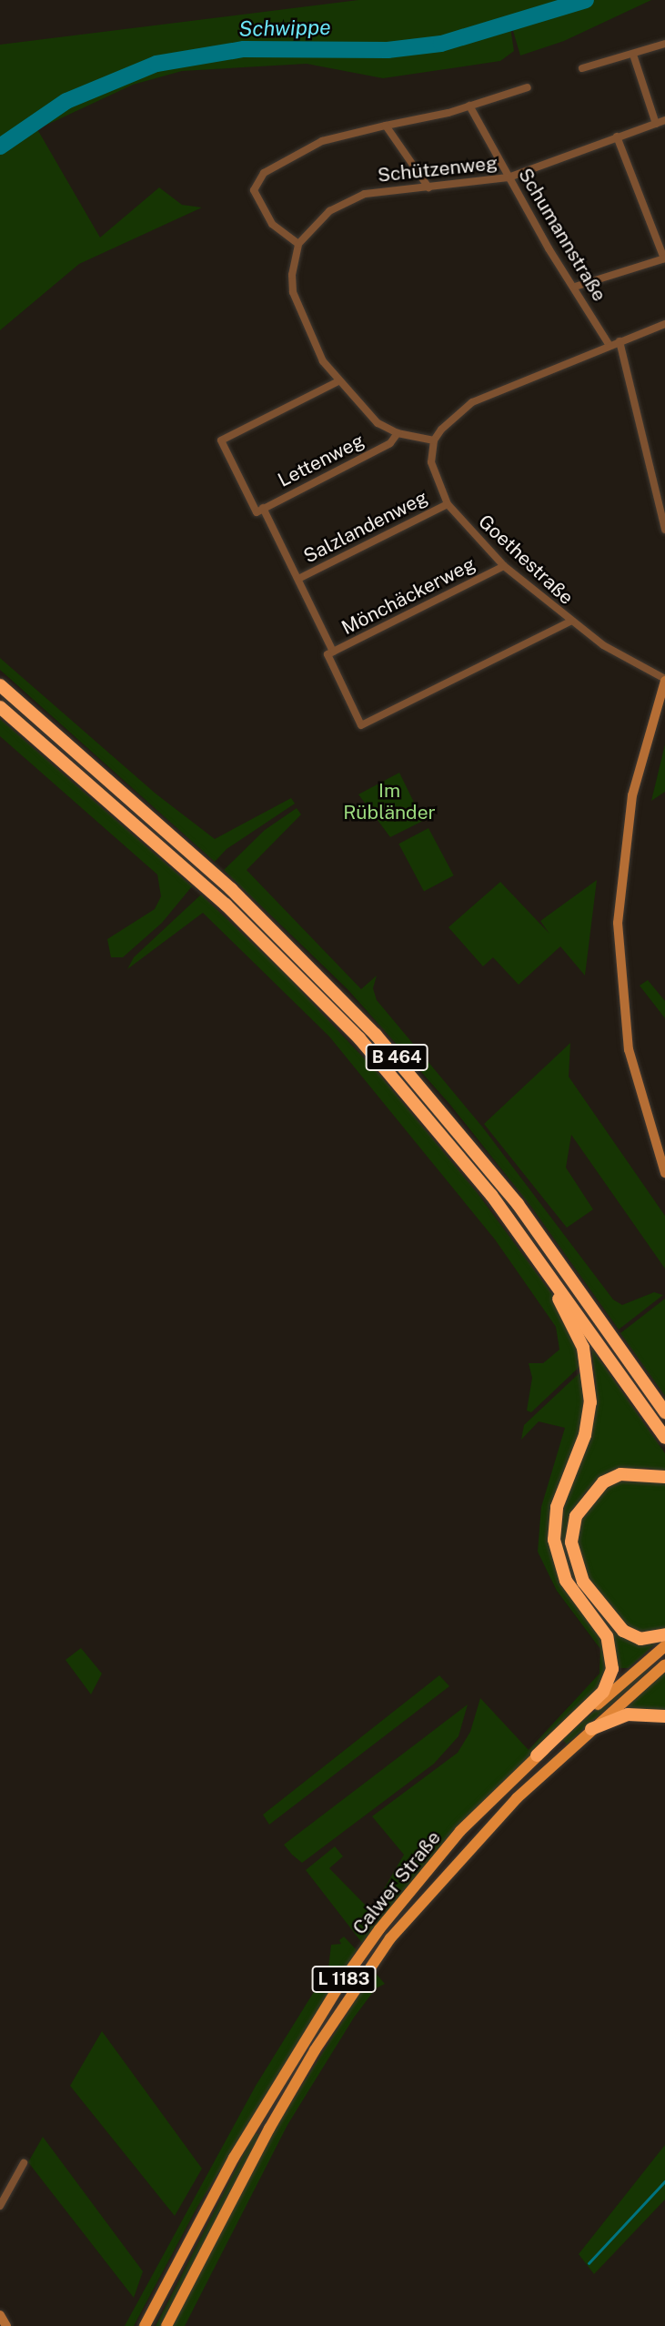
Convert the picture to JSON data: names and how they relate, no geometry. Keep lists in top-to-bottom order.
{
  "streets": {
    "highway": ["B 464"],
    "main road": ["Calwer Straße", "L 1183"],
    "street": [
      "Schützenweg",
      "Schumannstraße",
      "Lettenweg",
      "Salzlandenweg",
      "Goethestraße",
      "Mönchäckerweg"
    ]
  },
  "crossings": [
    ["Schützenweg", "Schumannstraße"],
    ["Salzlandenweg", "Goethestraße"],
    ["Goethestraße", "Mönchäckerweg"]
  ],
  "water": ["Schwippe"],
  "parks": ["Im Rübländer"]
}
